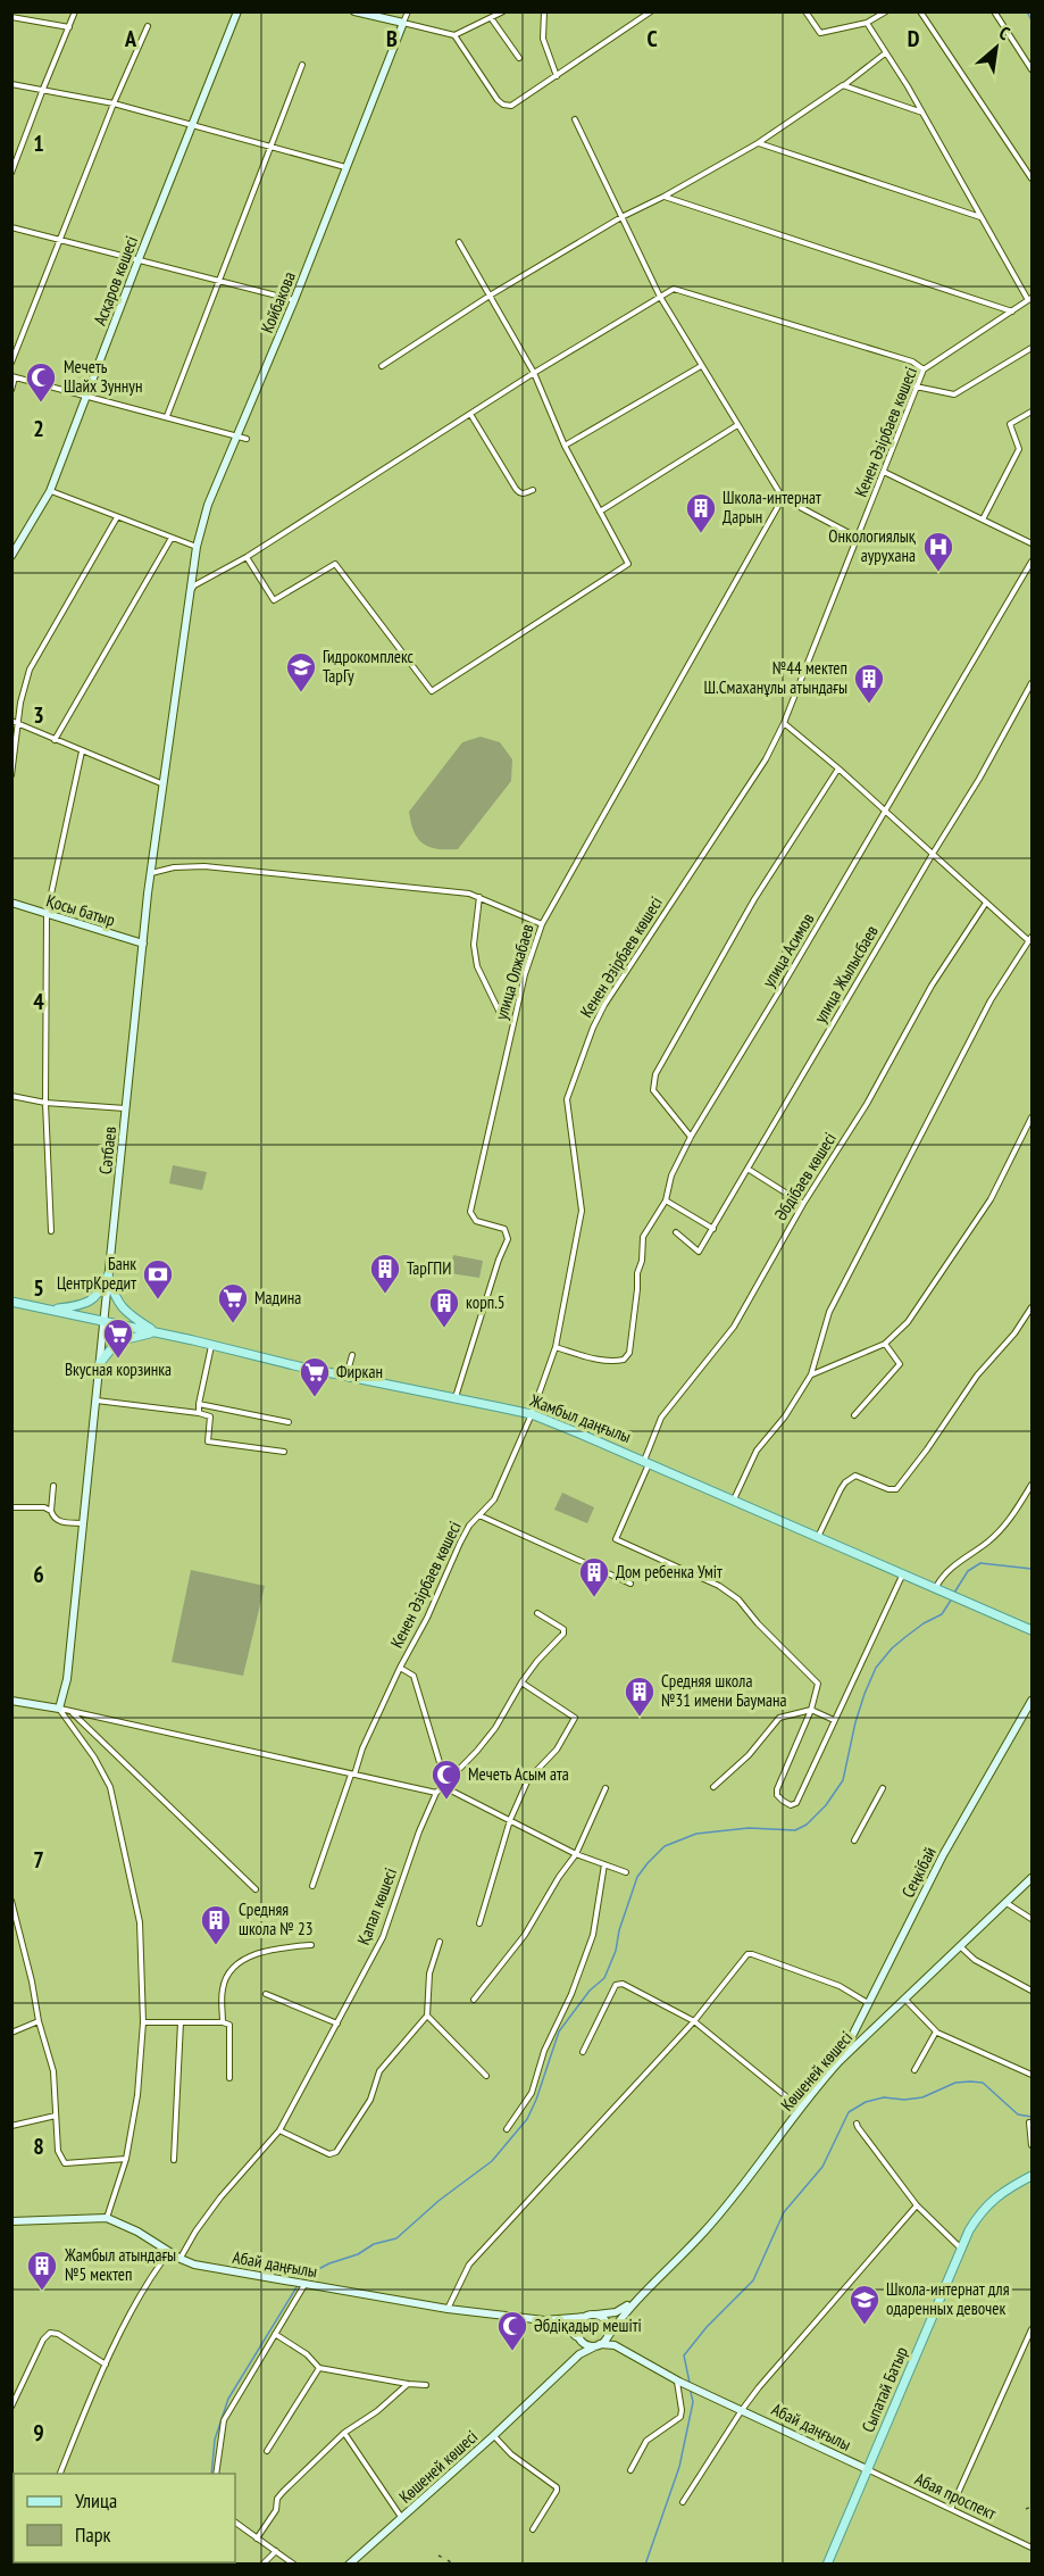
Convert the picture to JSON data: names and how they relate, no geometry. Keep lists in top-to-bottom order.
{
  "streets": {
    "main road": [
      "Асқаров көшесі",
      "Койбакова",
      "Қосы батыр",
      "Сәтбаев",
      "Жамбыл даңғылы",
      "Сеңкібай",
      "Көшеней көшесі",
      "Абай даңғылы",
      "Сыпатай Батыр"
    ],
    "street": [
      "Кенен Әзірбаев көшесі",
      "улица Асимов",
      "улица Олжабаев",
      "улица Жылысбаев",
      "Әбдібаев көшесі",
      "Қапал көшесі",
      "Абая проспект"
    ]
  },
  "crossings": [
    ["Койбакова", "Сәтбаев"],
    ["Кенен Әзірбаев көшесі", "улица Асимов"],
    ["Кенен Әзірбаев көшесі", "Жамбыл даңғылы"],
    ["Қосы батыр", "Сәтбаев"],
    ["улица Олжабаев", "Жамбыл даңғылы"],
    ["Сәтбаев", "Жамбыл даңғылы"],
    ["Әбдібаев көшесі", "Жамбыл даңғылы"],
    ["Сеңкібай", "Көшеней көшесі"],
    ["Қапал көшесі", "Абай даңғылы"],
    ["Абай даңғылы", "Сыпатай Батыр"],
    ["Абай даңғылы", "Абая проспект"],
    ["Сыпатай Батыр", "Абая проспект"]
  ],
  "places": {
    "mosque": ["Мечеть Шайх Зуннун", "Мечеть Асым ата", "Әбдіқадыр мешіті"],
    "building": [
      "Школа-интернат Дарын",
      "№44 мектеп Ш.Смаханұлы атындағы",
      "ТарГПИ",
      "корп.5",
      "Дом ребенка Умiт",
      "Средняя школа №31 имени Баумана",
      "Средняя школа № 23",
      "Жамбыл атындағы №5 мектеп"
    ],
    "hospital": ["Онкологиялық аурухана"],
    "school or university": ["Гидрокомплекс ТарГу", "Школа-интернат для одаренных девочек"],
    "bank": ["Банк ЦентрКредит"],
    "supermarket": ["Мадина", "Вкусная корзинка", "Фиркан"]
  },
  "legend": ["Улица", "Парк"],
  "north": "top right",
  "grid": {
    "columns": [
      "A",
      "B",
      "C",
      "D"
    ],
    "rows": [
      "1",
      "2",
      "3",
      "4",
      "5",
      "6",
      "7",
      "8",
      "9"
    ]
  }
}
